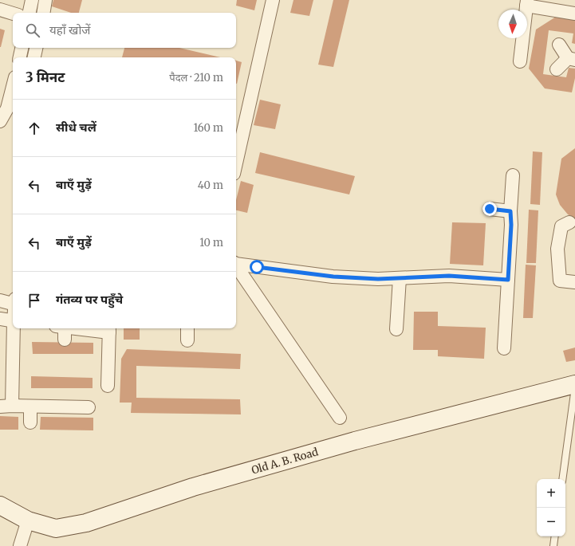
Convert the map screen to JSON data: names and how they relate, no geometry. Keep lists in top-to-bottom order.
{
  "streets": {
    "street": ["Old A. B. Road"]
  },
  "north": "bottom",
  "page": {
    "search": "यहाँ खोजें",
    "heading": ["3 मिनट", "पैदल · 210 m"],
    "list": [
      ["सीधे चलें", "160 m"],
      ["बाएँ मुड़ें", "40 m"],
      ["बाएँ मुड़ें", "10 m"],
      "गंतव्य पर पहुँचे"
    ],
    "map_buttons": ["+", "−"]
  }
}
